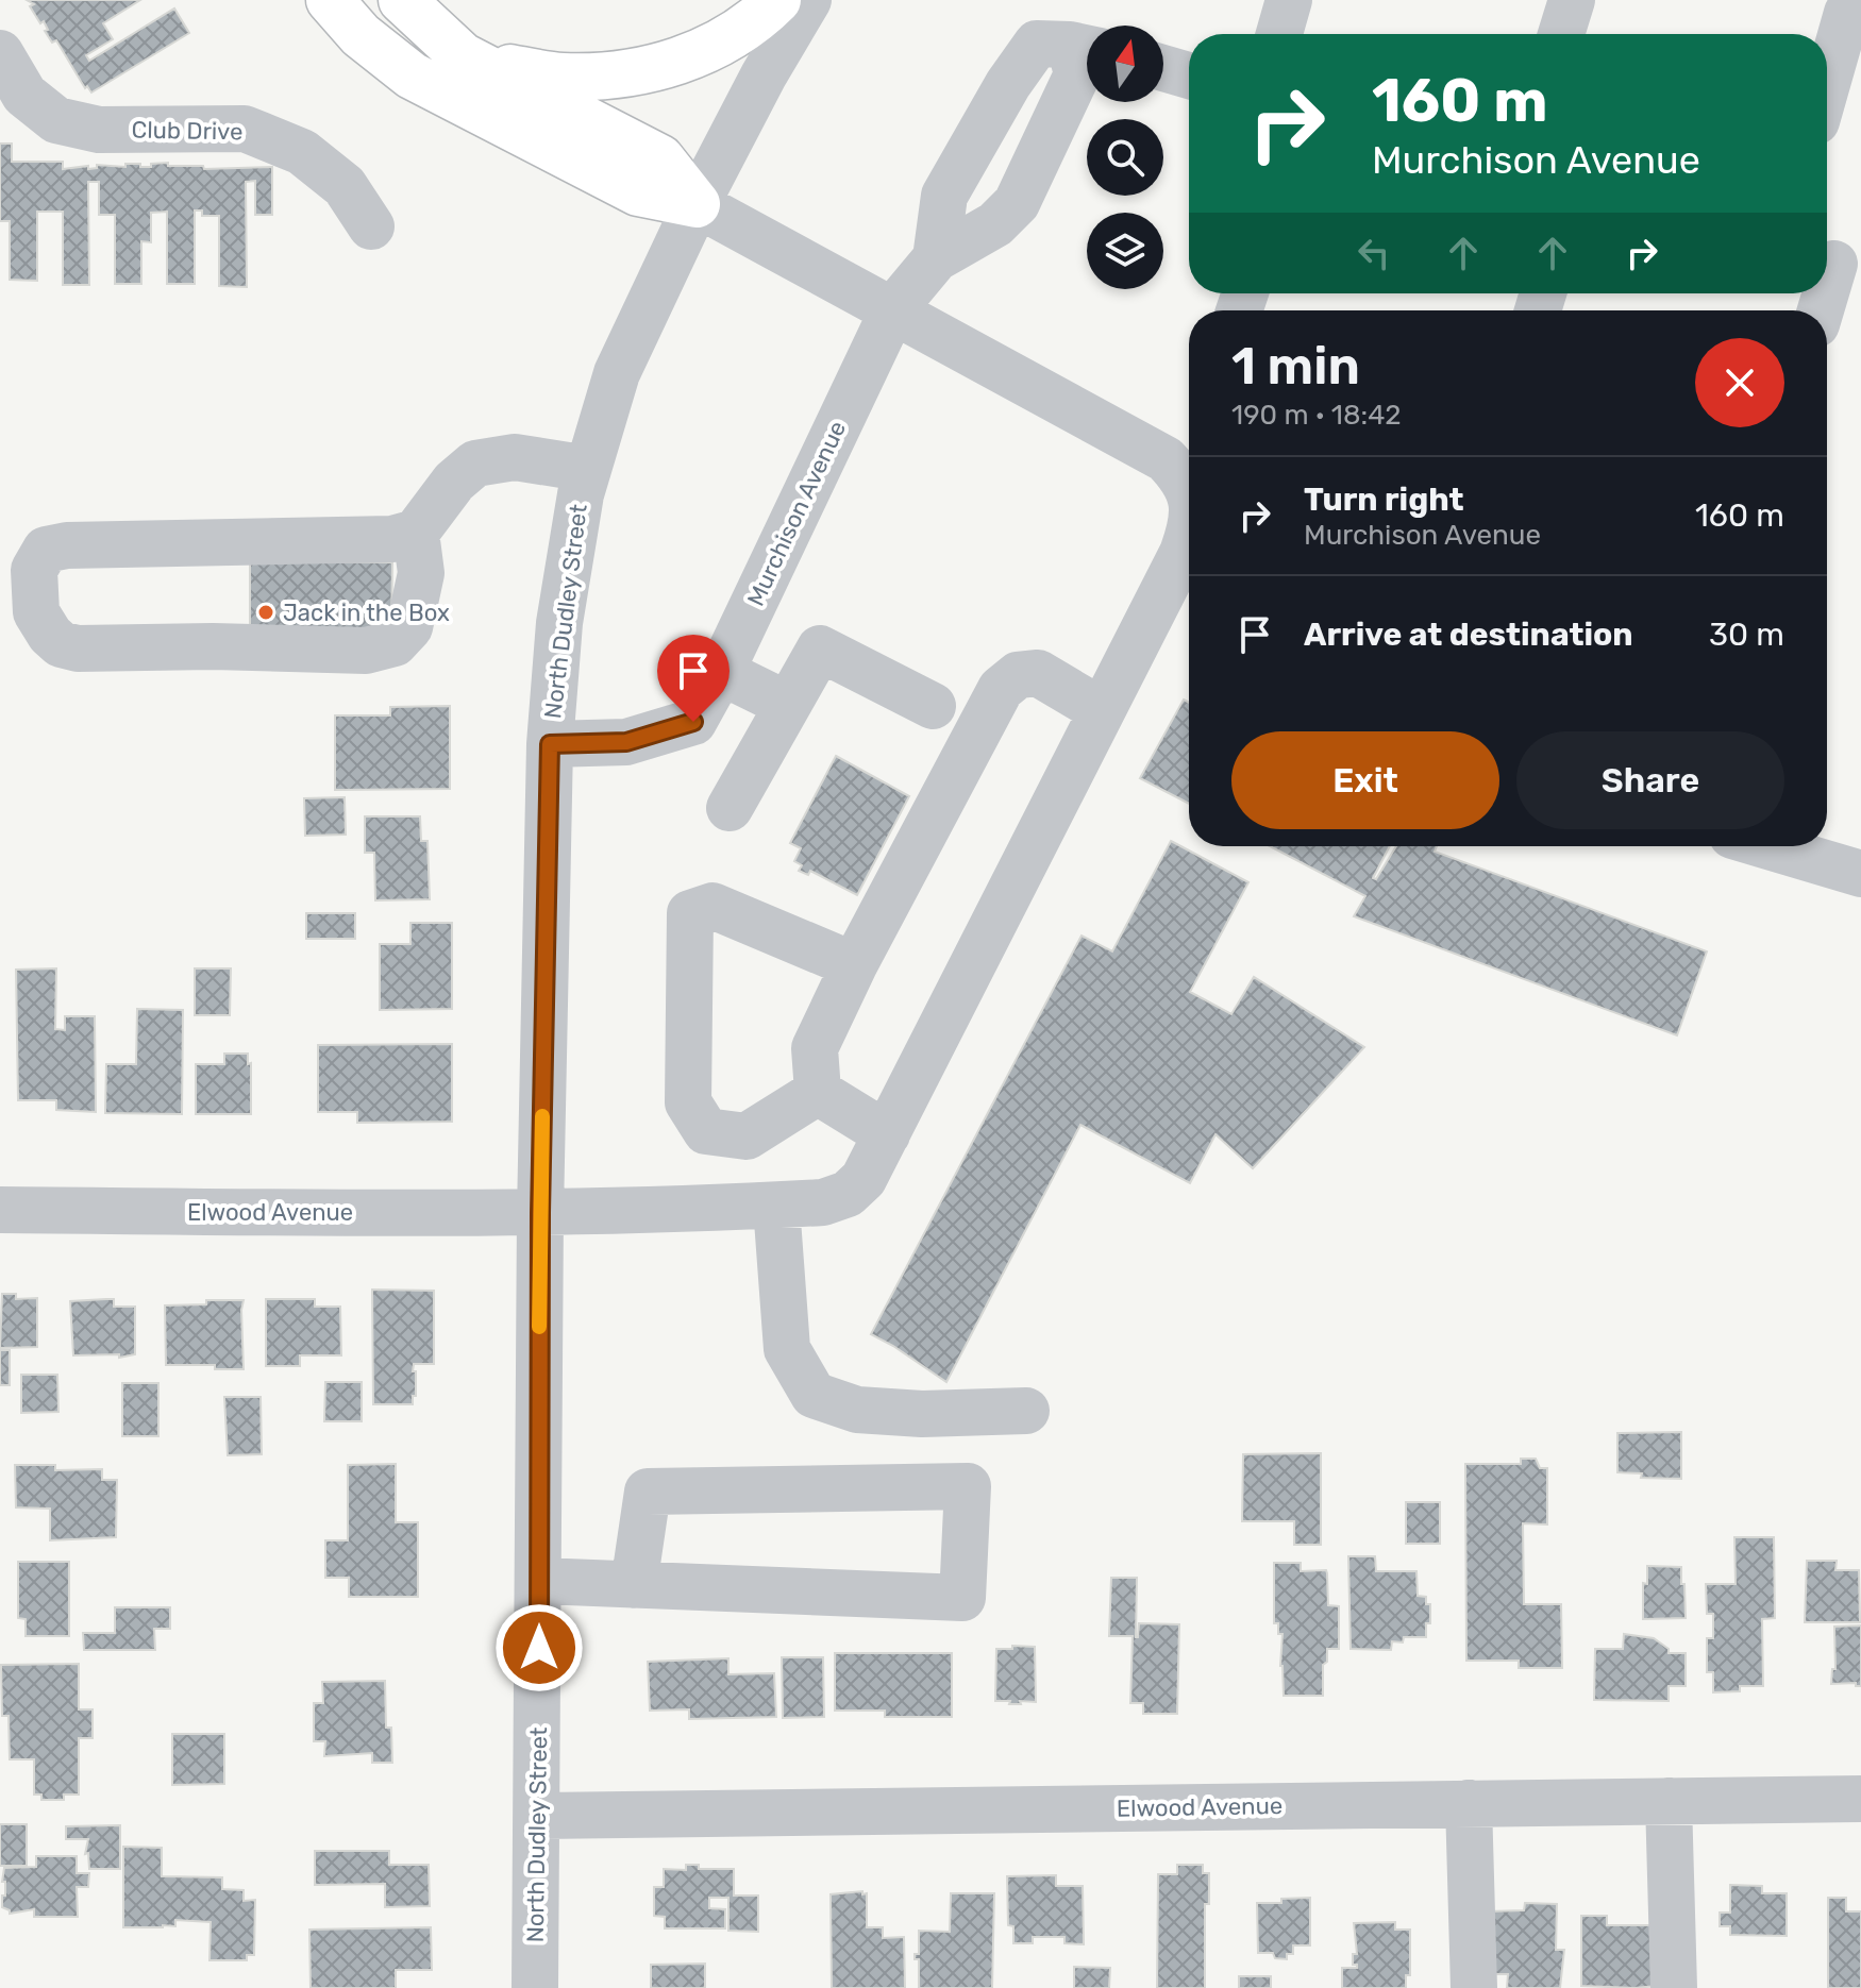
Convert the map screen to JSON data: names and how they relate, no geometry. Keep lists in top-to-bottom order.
{
  "streets": {
    "street": [
      "Club Drive",
      "Murchison Avenue",
      "North Dudley Street",
      "Elwood Avenue"
    ]
  },
  "crossings": [
    ["Murchison Avenue", "North Dudley Street"],
    ["Murchison Avenue", "Elwood Avenue"],
    ["North Dudley Street", "Elwood Avenue"]
  ],
  "places": ["Jack in the Box"],
  "north": "top",
  "page": {
    "turn": ["160 m", "Murchison Avenue"],
    "heading": ["1 min", "190 m · 18:42"],
    "list": [
      {
        "name": "Turn right",
        "note": "Murchison Avenue",
        "value": "160 m"
      },
      {
        "name": "Arrive at destination",
        "value": "30 m"
      }
    ],
    "buttons": ["Exit", "Share"]
  }
}
